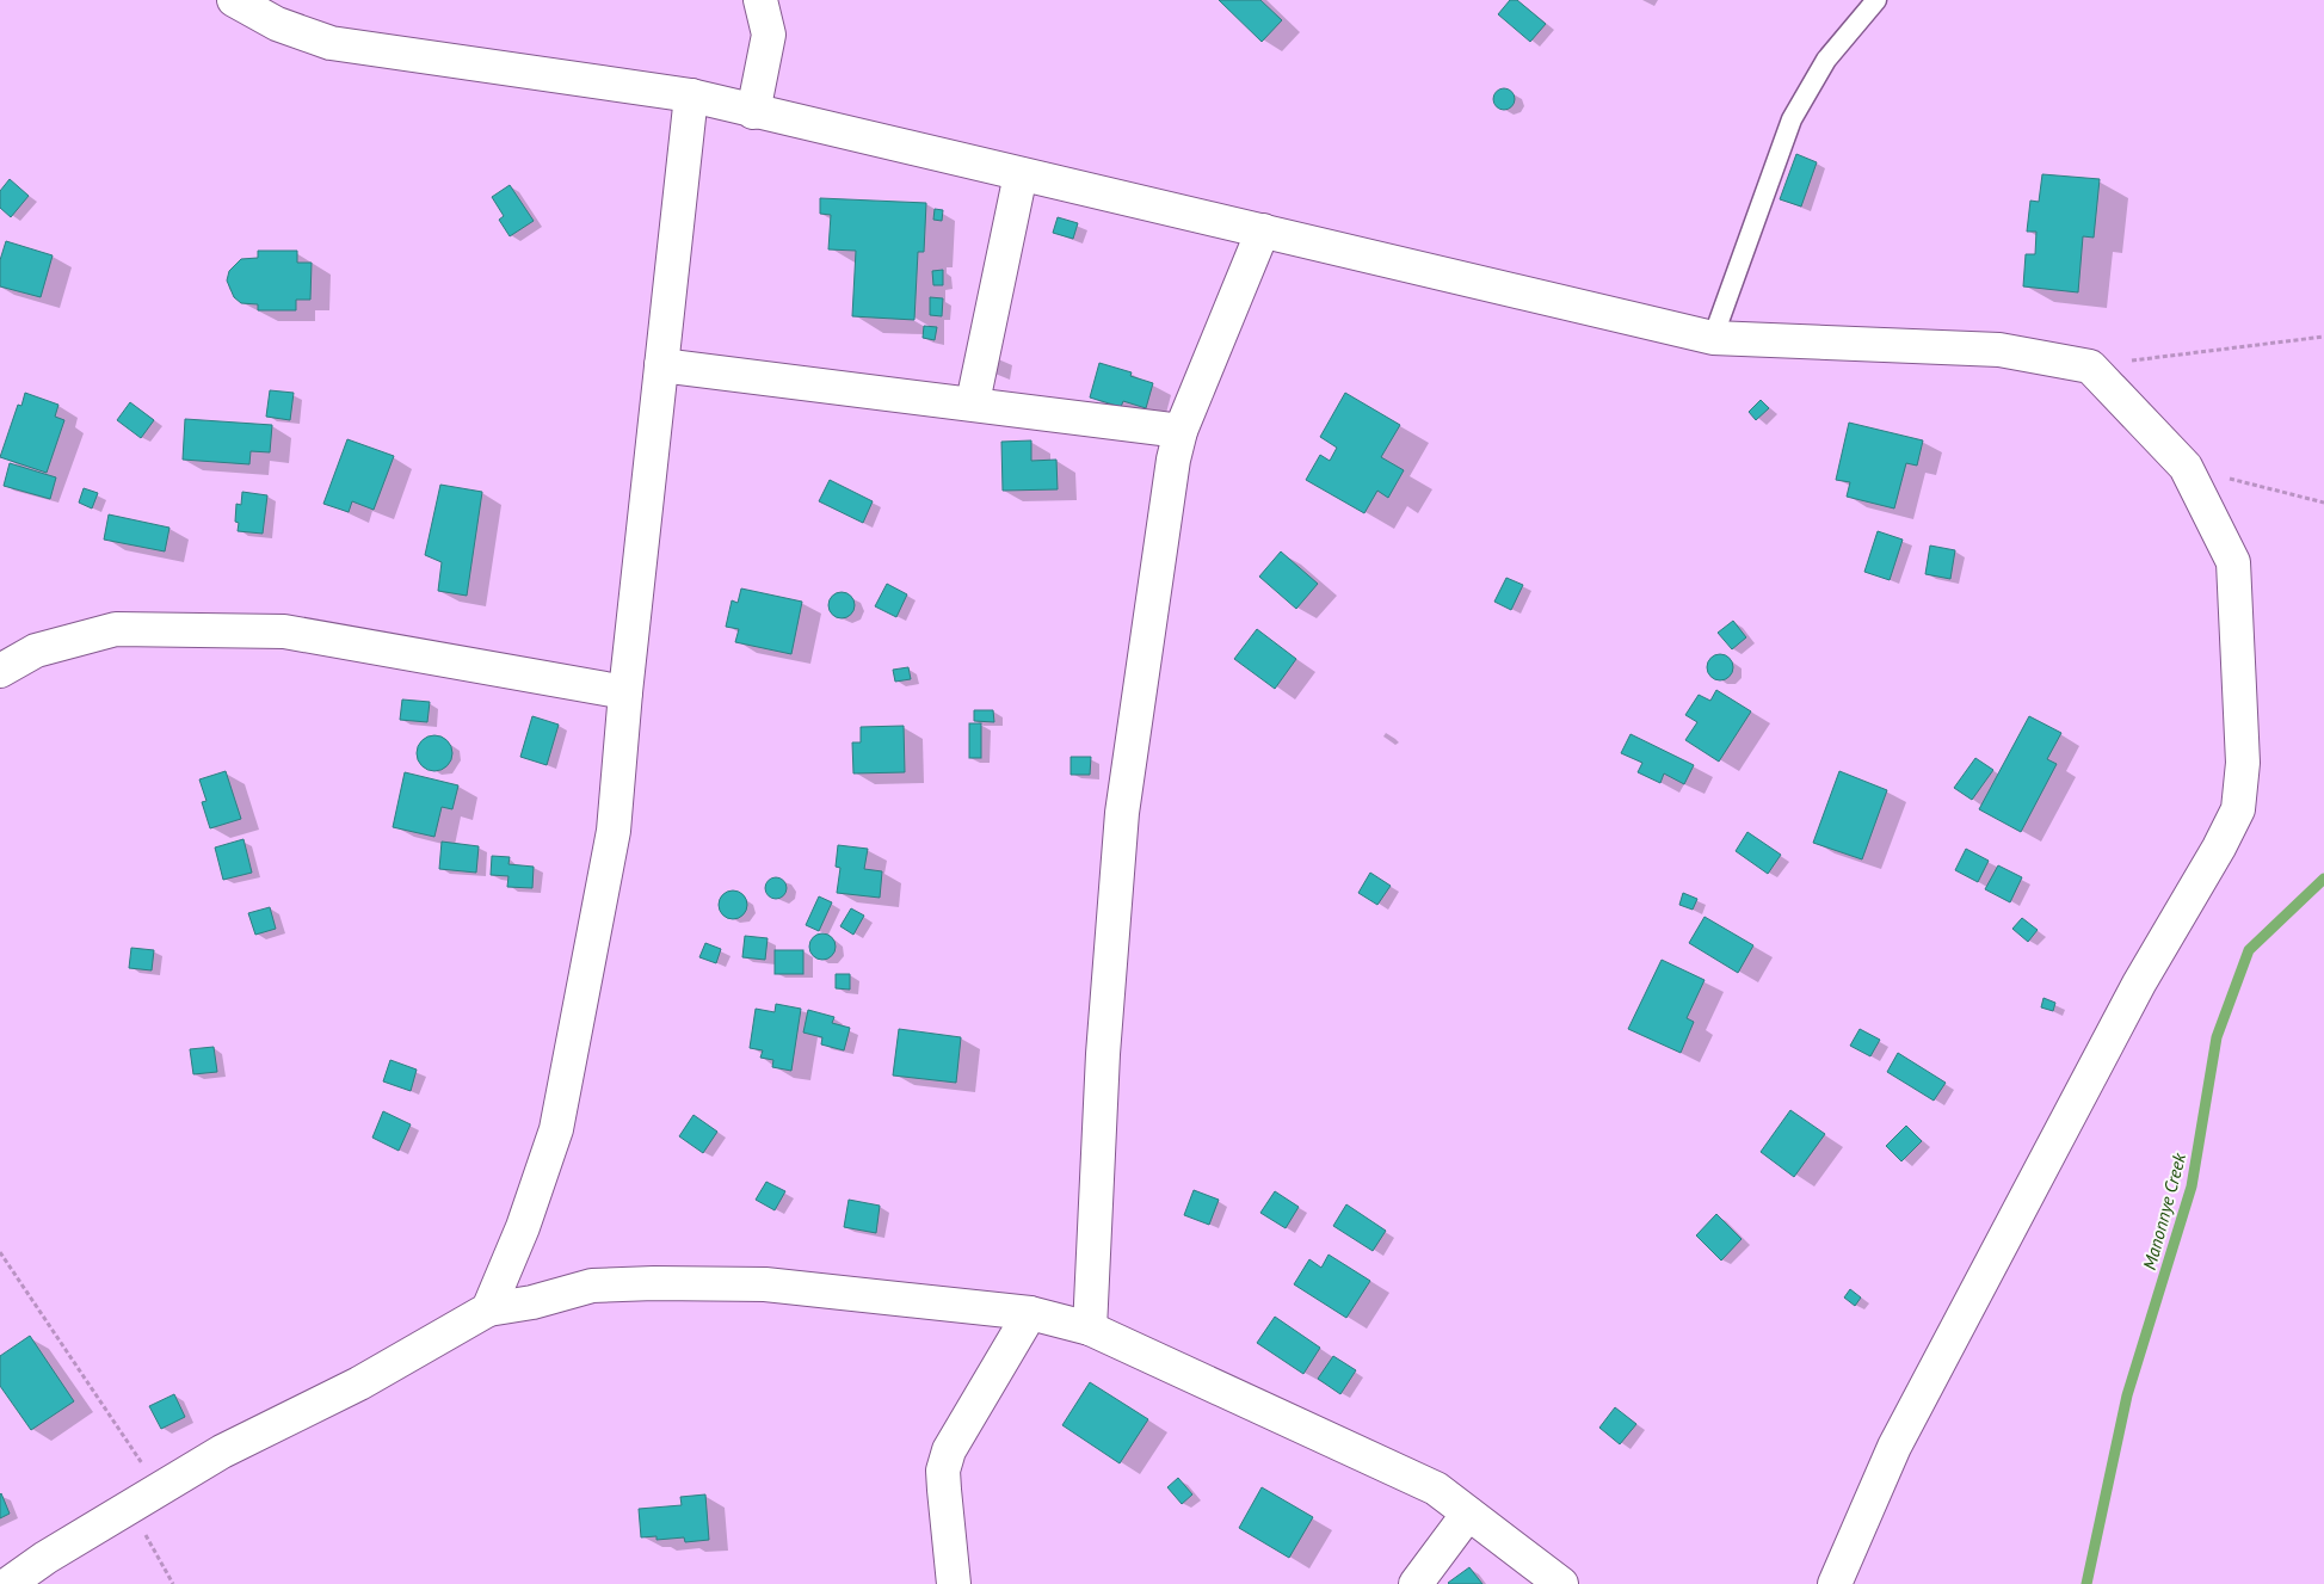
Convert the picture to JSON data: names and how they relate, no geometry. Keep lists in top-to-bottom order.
{
  "water": ["Manonnye Creek"]
}
